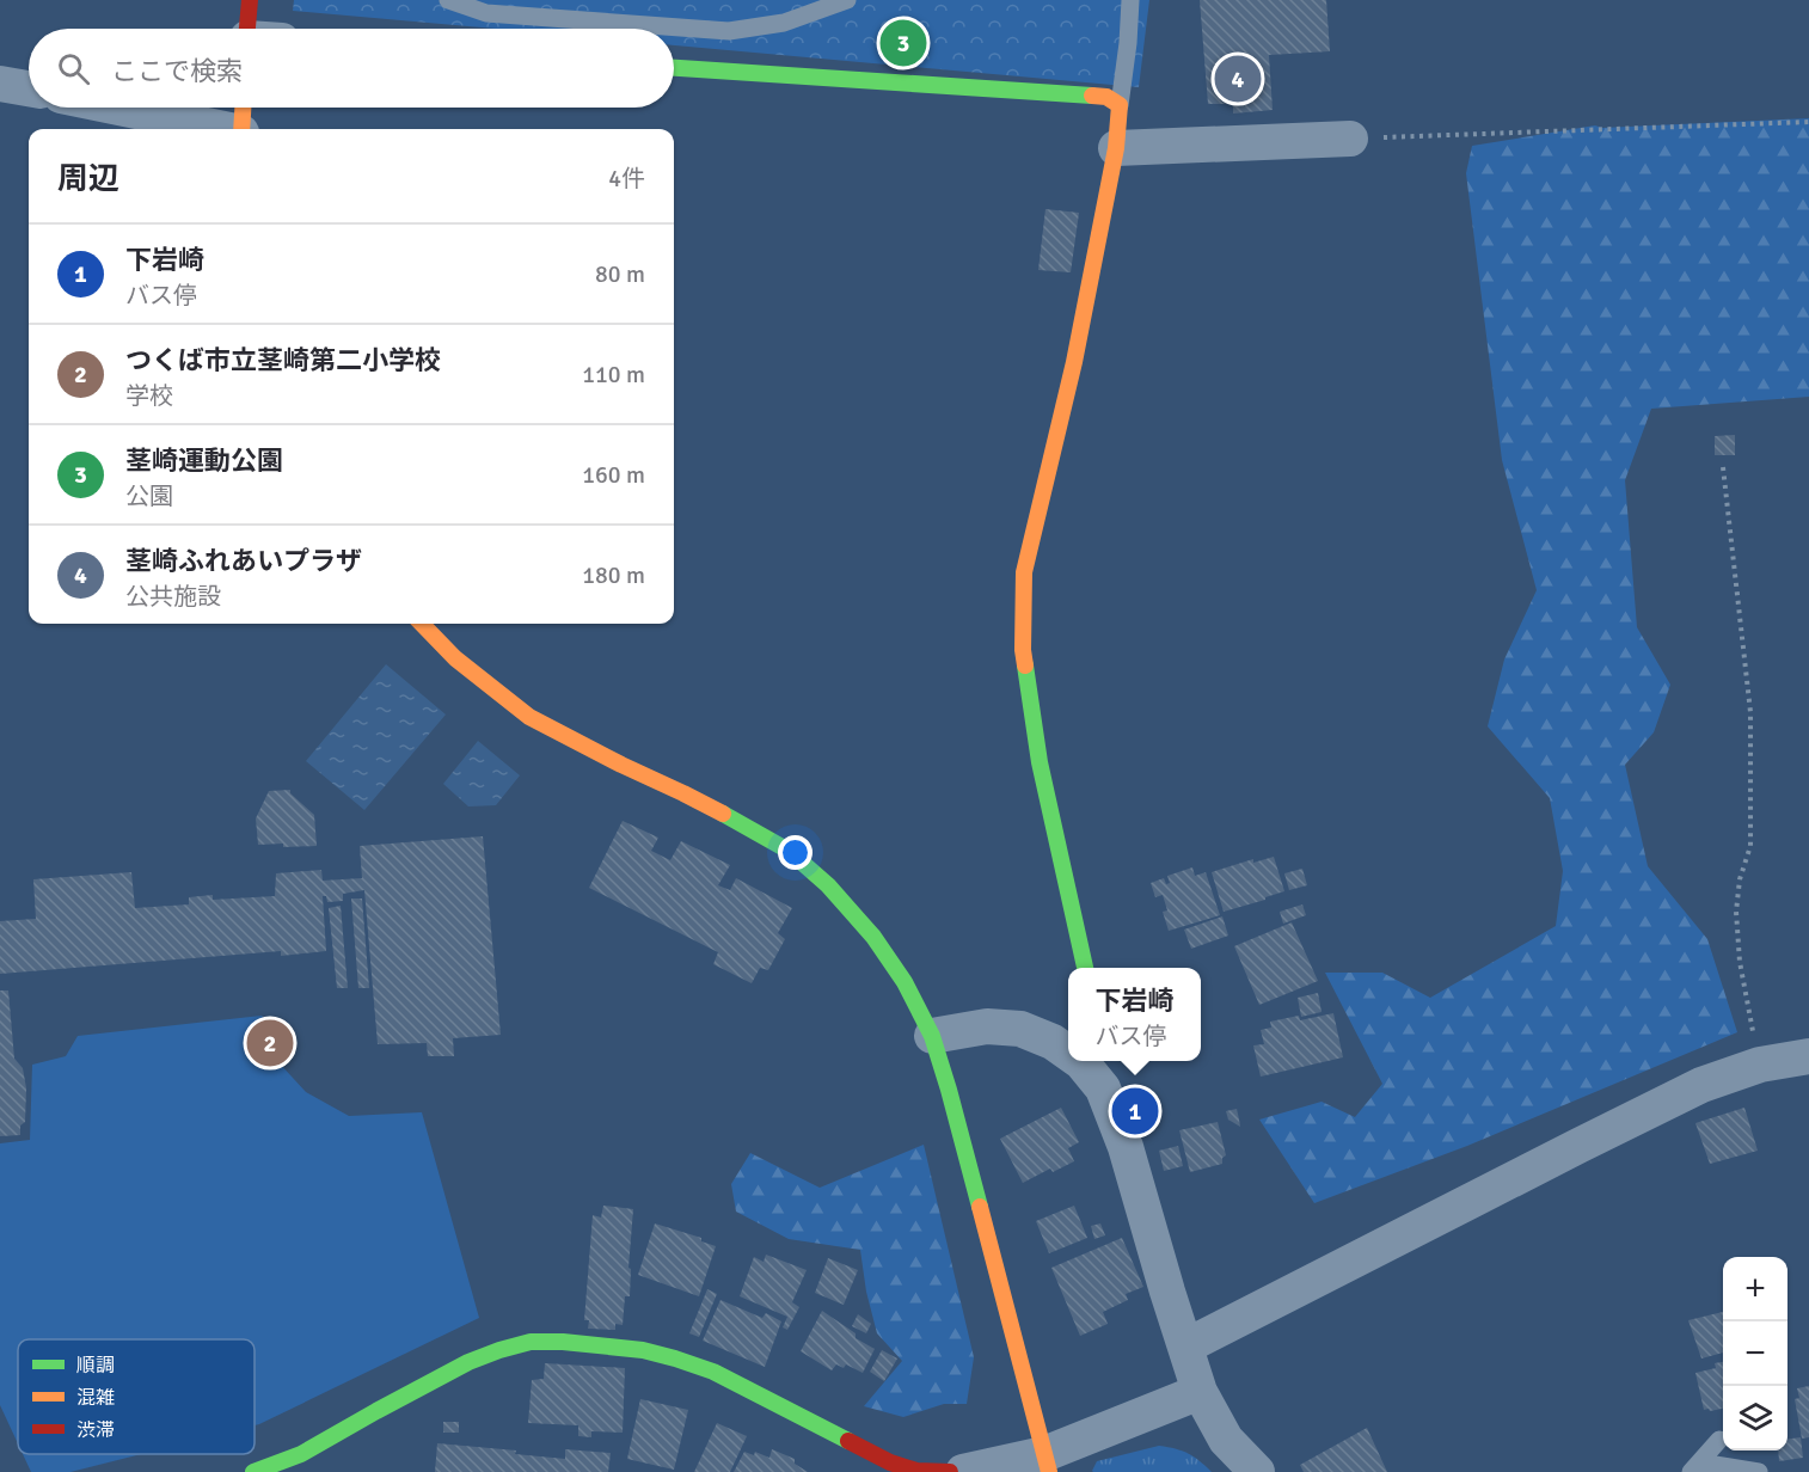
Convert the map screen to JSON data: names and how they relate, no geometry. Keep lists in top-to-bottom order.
{
  "legend": ["順調", "混雑", "渋滞"],
  "page": {
    "pins": [
      "3",
      "4",
      "2",
      "1"
    ],
    "search": "ここで検索",
    "heading": ["周辺", "4件"],
    "list": [
      {
        "mark": "1",
        "name": "下岩崎",
        "note": "バス停",
        "value": "80 m"
      },
      {
        "mark": "2",
        "name": "つくば市立茎崎第二小学校",
        "note": "学校",
        "value": "110 m"
      },
      {
        "mark": "3",
        "name": "茎崎運動公園",
        "note": "公園",
        "value": "160 m"
      },
      {
        "mark": "4",
        "name": "茎崎ふれあいプラザ",
        "note": "公共施設",
        "value": "180 m"
      }
    ],
    "popup": ["下岩崎", "バス停"],
    "map_buttons": ["+", "−"]
  }
}
